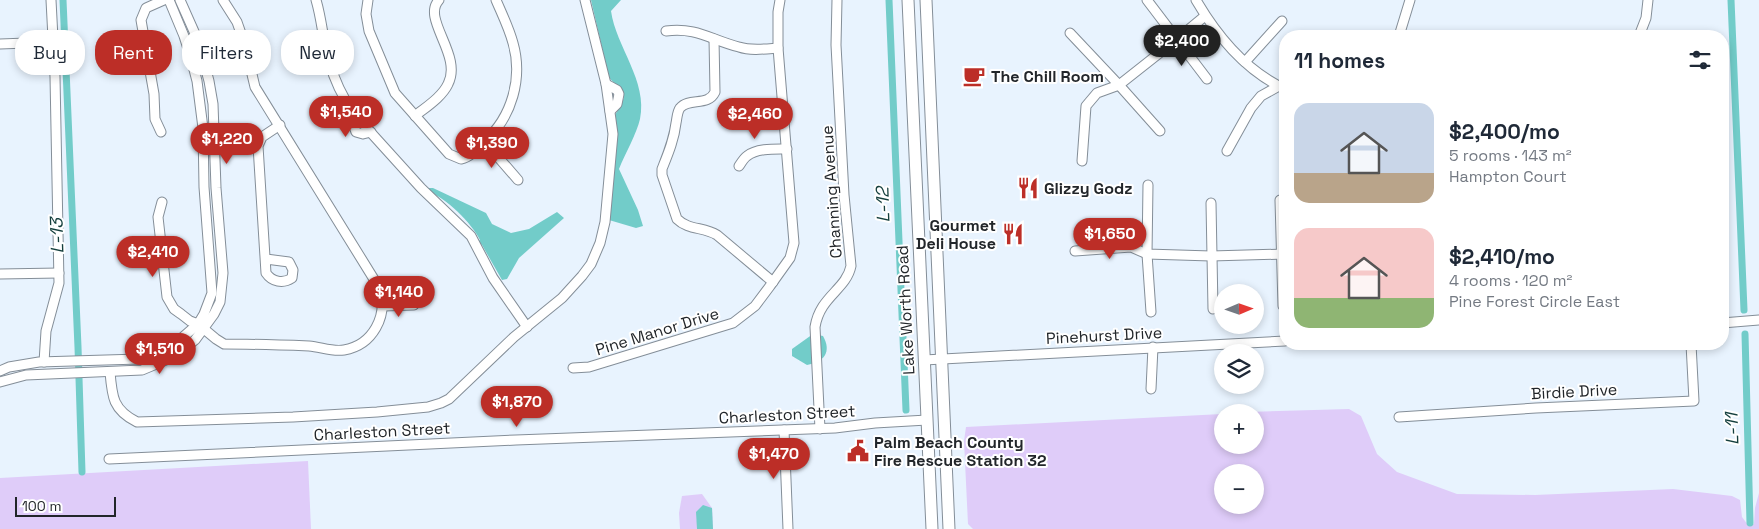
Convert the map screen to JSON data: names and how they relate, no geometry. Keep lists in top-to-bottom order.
{
  "streets": {
    "main road": ["Lake Worth Road"],
    "street": [
      "Channing Avenue",
      "Pine Manor Drive",
      "Pinehurst Drive",
      "Birdie Drive",
      "Charleston Street"
    ]
  },
  "crossings": [
    ["Channing Avenue", "Charleston Street"],
    ["Lake Worth Road", "Pinehurst Drive"],
    ["Lake Worth Road", "Charleston Street"]
  ],
  "water": ["L-12", "L-13", "L-11"],
  "places": {
    "cafe": ["The Chill Room"],
    "restaurant": ["Glizzy Godz", "Gourmet Deli House"],
    "public building": ["Palm Beach County Fire Rescue Station 32"]
  },
  "scale_bar": "100 m",
  "north": "right",
  "page": {
    "price": [
      "$2,400",
      "$1,540",
      "$2,460",
      "$1,220",
      "$1,390",
      "$1,650",
      "$2,410",
      "$1,140",
      "$1,510",
      "$1,870",
      "$1,470"
    ],
    "chip": [
      "Buy",
      "Rent",
      "Filters",
      "New"
    ],
    "heading": "11 homes",
    "list": [
      {
        "name": "$2,400/mo",
        "note": "5 rooms · 143 m² · Hampton Court"
      },
      {
        "name": "$2,410/mo",
        "note": "4 rooms · 120 m² · Pine Forest Circle East"
      }
    ],
    "map_buttons": ["+", "−"],
    "scale": "100 m"
  }
}
